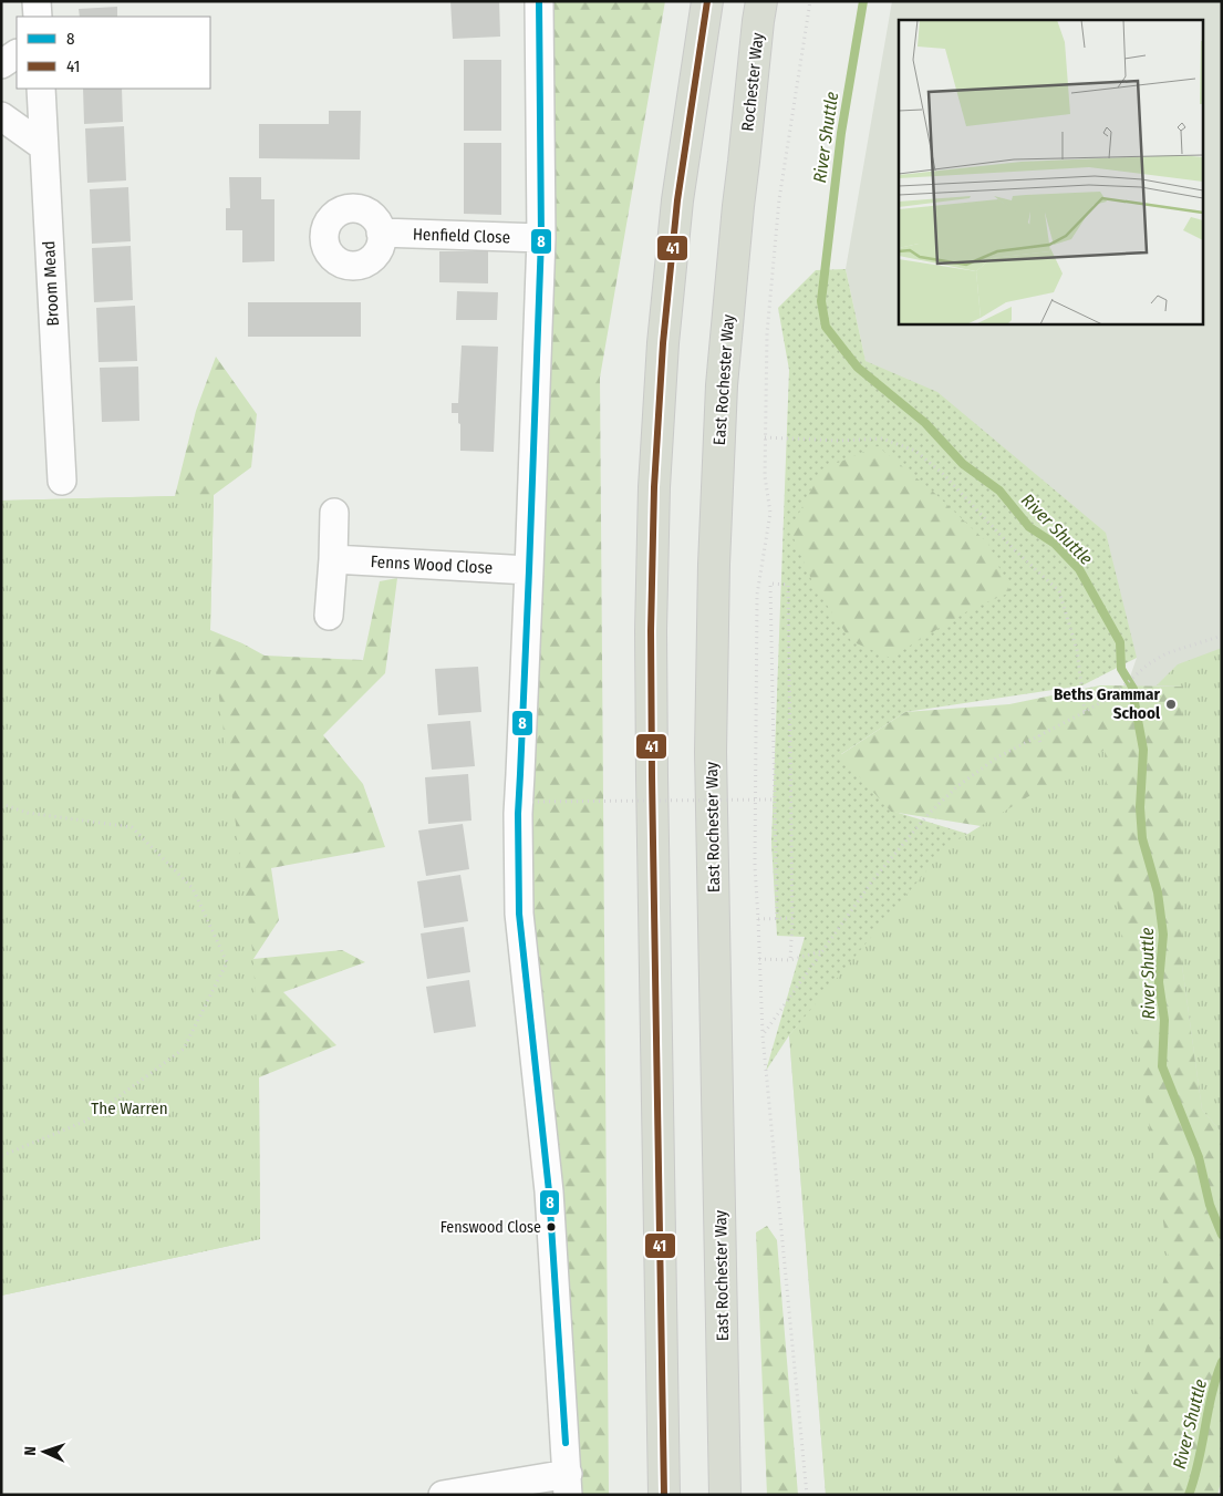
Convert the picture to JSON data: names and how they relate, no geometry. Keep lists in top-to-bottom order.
{
  "streets": {
    "highway": ["Rochester Way", "East Rochester Way"],
    "street": ["Henfield Close", "Broom Mead", "Fenns Wood Close"]
  },
  "crossings": [
    ["Rochester Way", "East Rochester Way"]
  ],
  "water": ["River Shuttle"],
  "parks": ["The Warren"],
  "places": ["Beths Grammar School", "Fenswood Close"],
  "lines": ["transit line 8", "transit line 41"],
  "legend": ["8", "41"],
  "north": "left"
}
